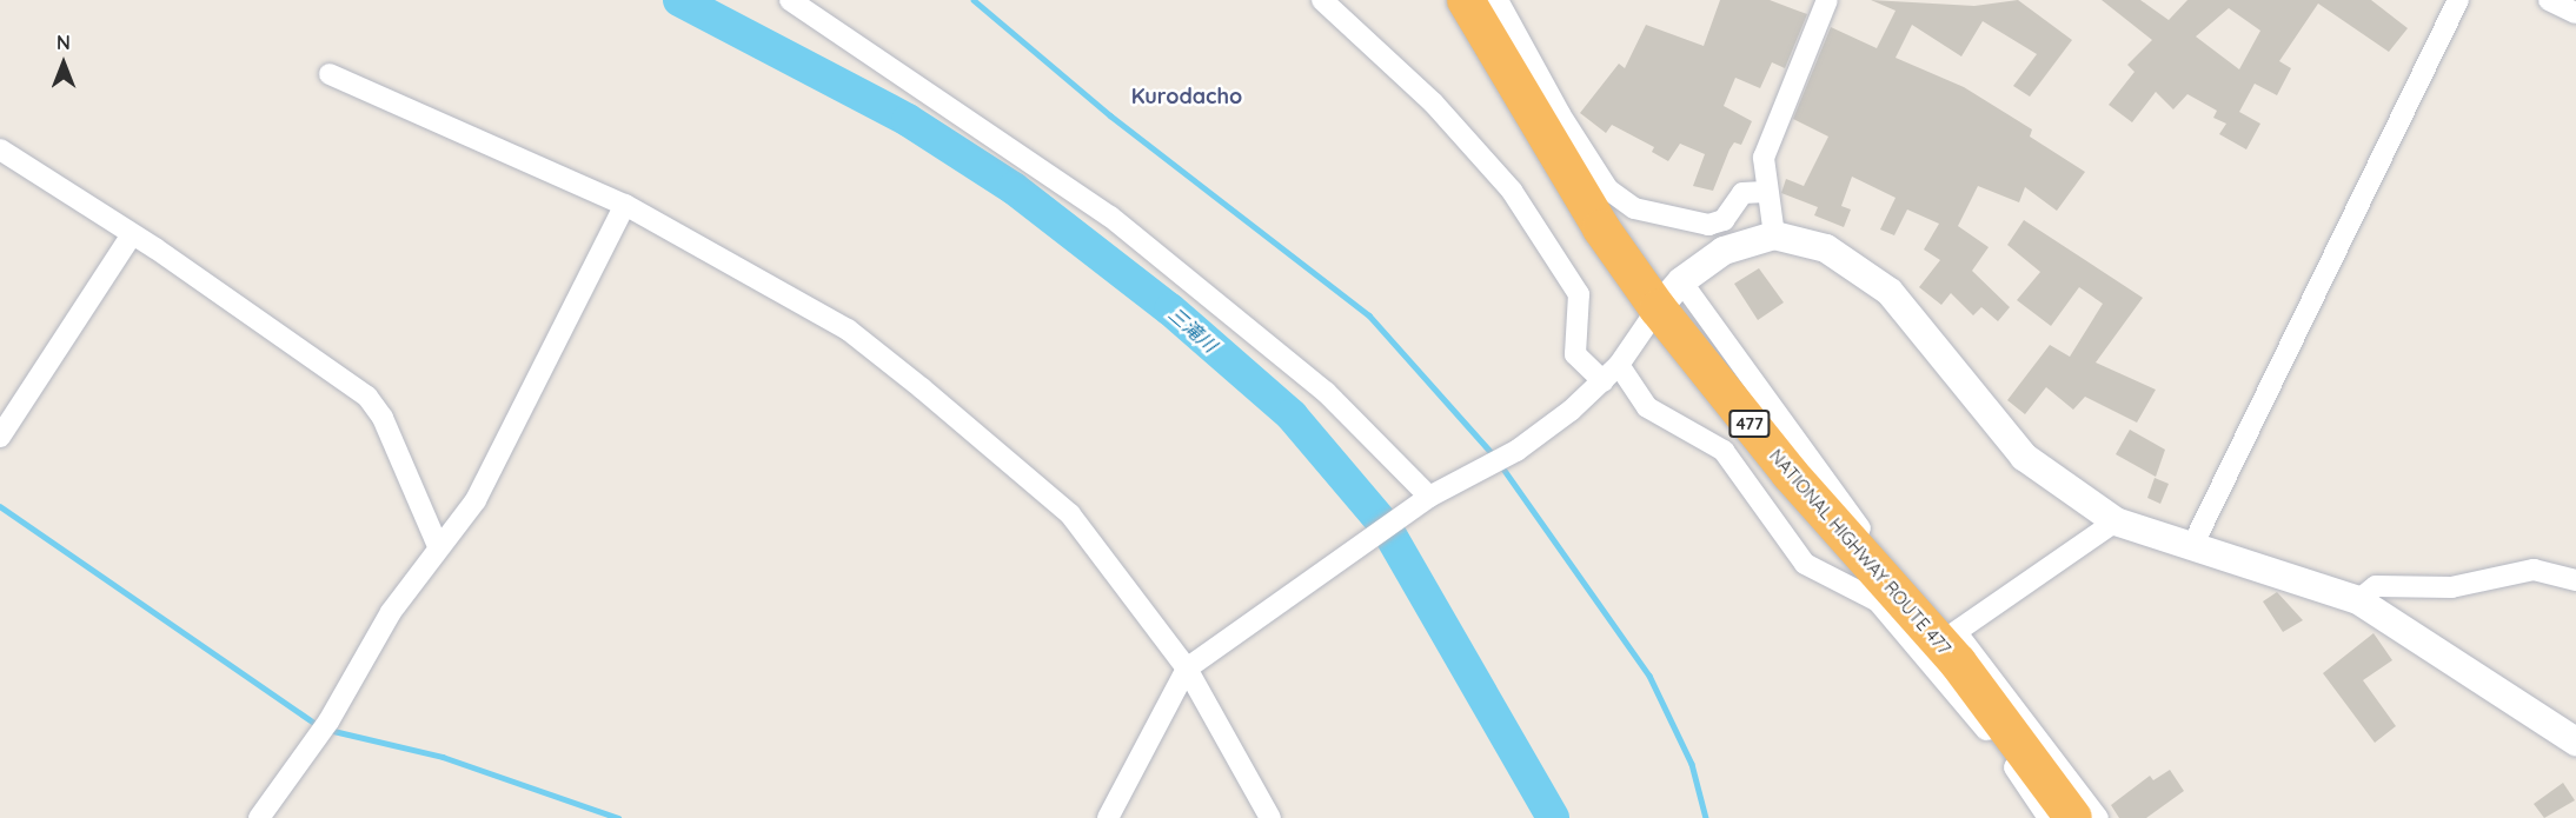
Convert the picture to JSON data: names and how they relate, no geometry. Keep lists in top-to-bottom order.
{
  "streets": {
    "highway": ["477", "NATIONAL HIGHWAY ROUTE 477"]
  },
  "districts": ["Kurodacho"],
  "water": ["三滝川"],
  "north": "top"
}
